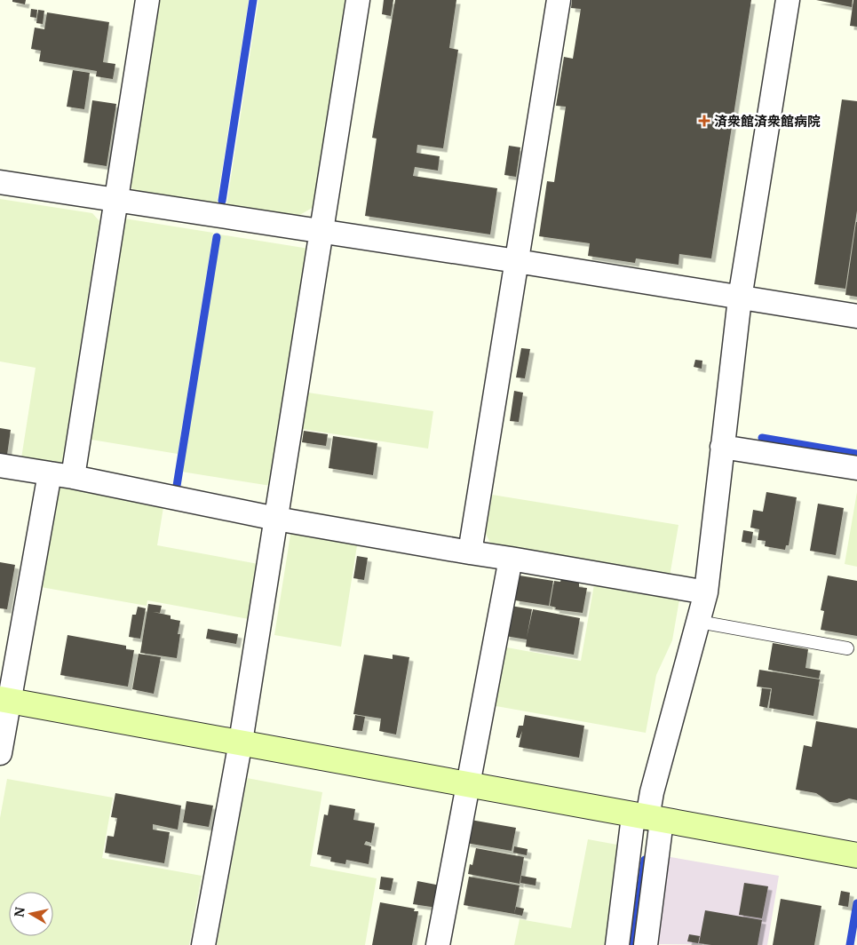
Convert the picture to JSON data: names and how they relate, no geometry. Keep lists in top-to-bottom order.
{
  "places": {
    "health": ["済衆館済衆館病院"]
  },
  "north": "left"
}
